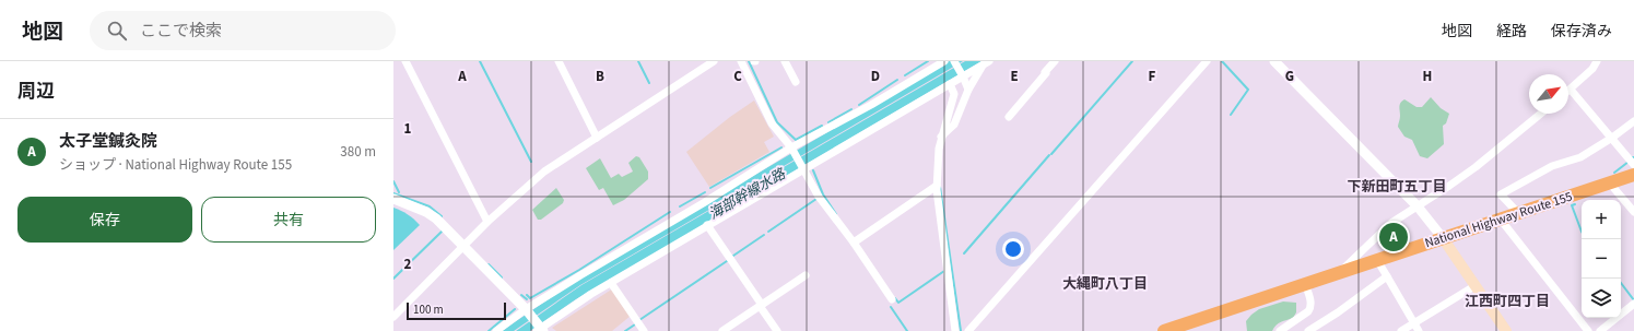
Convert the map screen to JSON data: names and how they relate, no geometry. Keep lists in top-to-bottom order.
{
  "streets": {
    "highway": ["National Highway Route 155"]
  },
  "districts": ["下新田町五丁目", "大縄町八丁目", "江西町四丁目"],
  "water": ["海部幹線水路"],
  "scale_bar": "100 m",
  "north": "top right",
  "page": {
    "header": "地図",
    "search": "ここで検索",
    "nav": ["地図", "経路", "保存済み"],
    "heading": "周辺",
    "list": [
      {
        "mark": "A",
        "name": "太子堂鍼灸院",
        "note": "ショップ · National Highway Route 155",
        "value": "380 m"
      }
    ],
    "buttons": ["保存", "共有"],
    "map_buttons": ["+", "−"],
    "pins": "A",
    "scale": "100 m"
  },
  "grid": {
    "columns": [
      "A",
      "B",
      "C",
      "D",
      "E",
      "F",
      "G",
      "H"
    ],
    "rows": ["1", "2"]
  }
}
